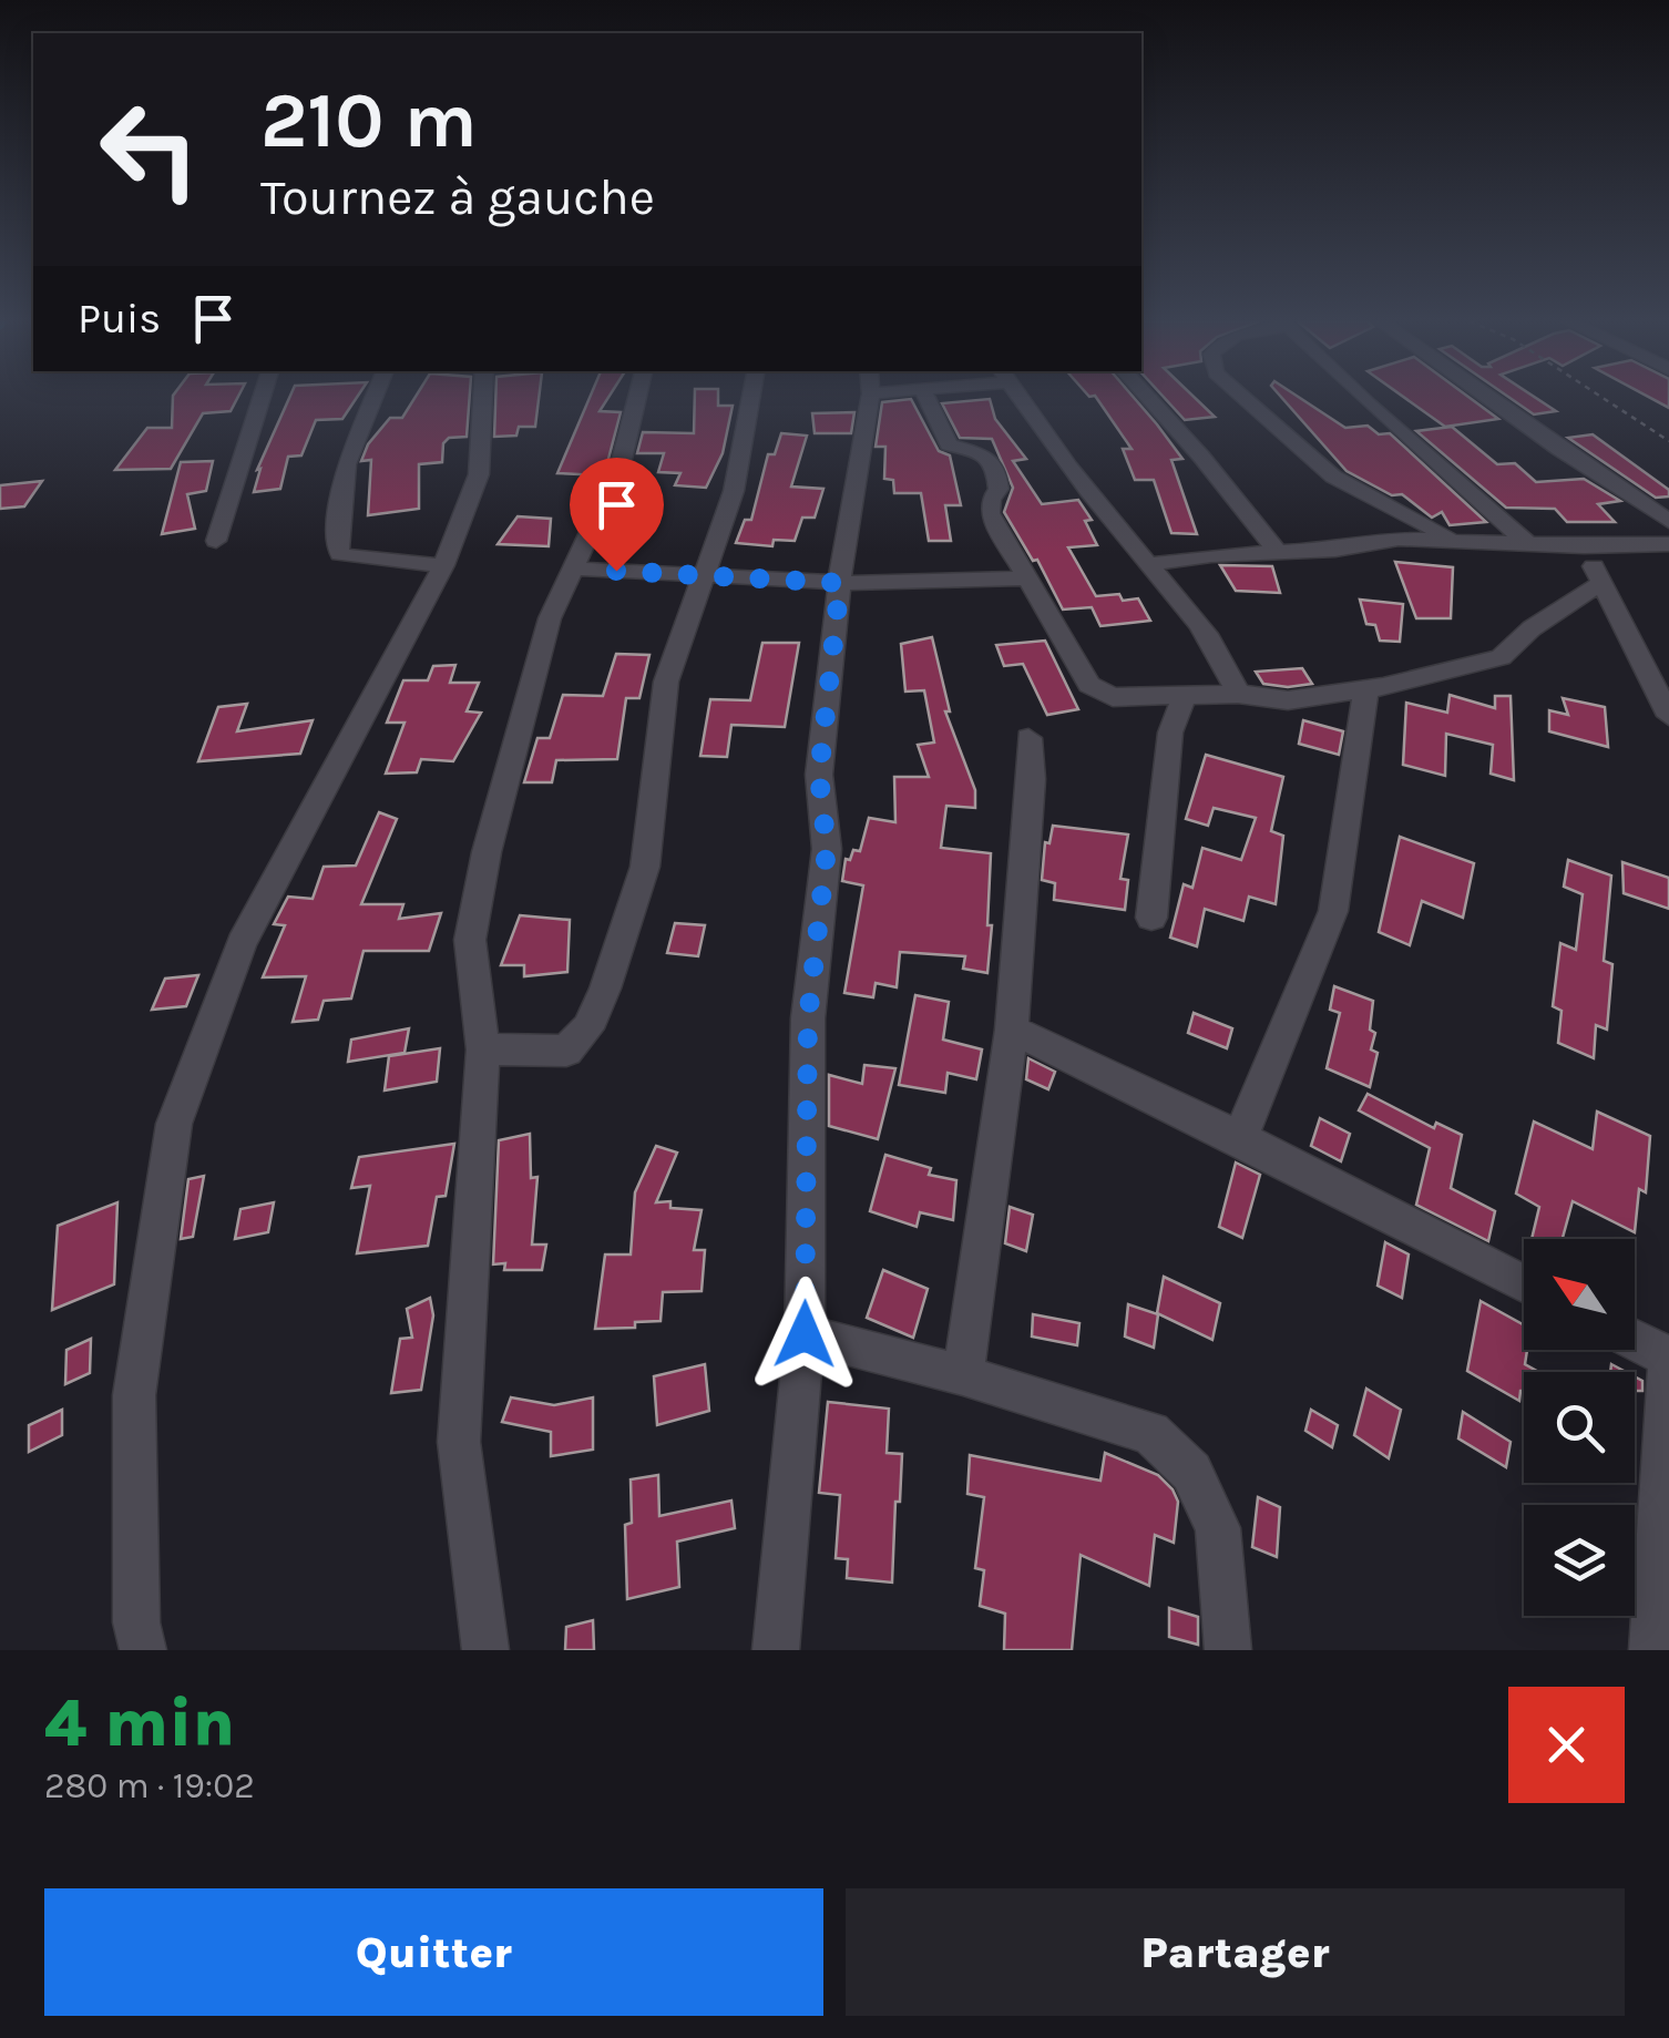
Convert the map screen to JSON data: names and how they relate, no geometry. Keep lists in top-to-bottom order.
{
  "north": "top left",
  "page": {
    "turn": ["210 m", "Tournez à gauche"],
    "then": "Puis",
    "heading": ["4 min", "280 m · 19:02"],
    "buttons": ["Quitter", "Partager"]
  }
}
